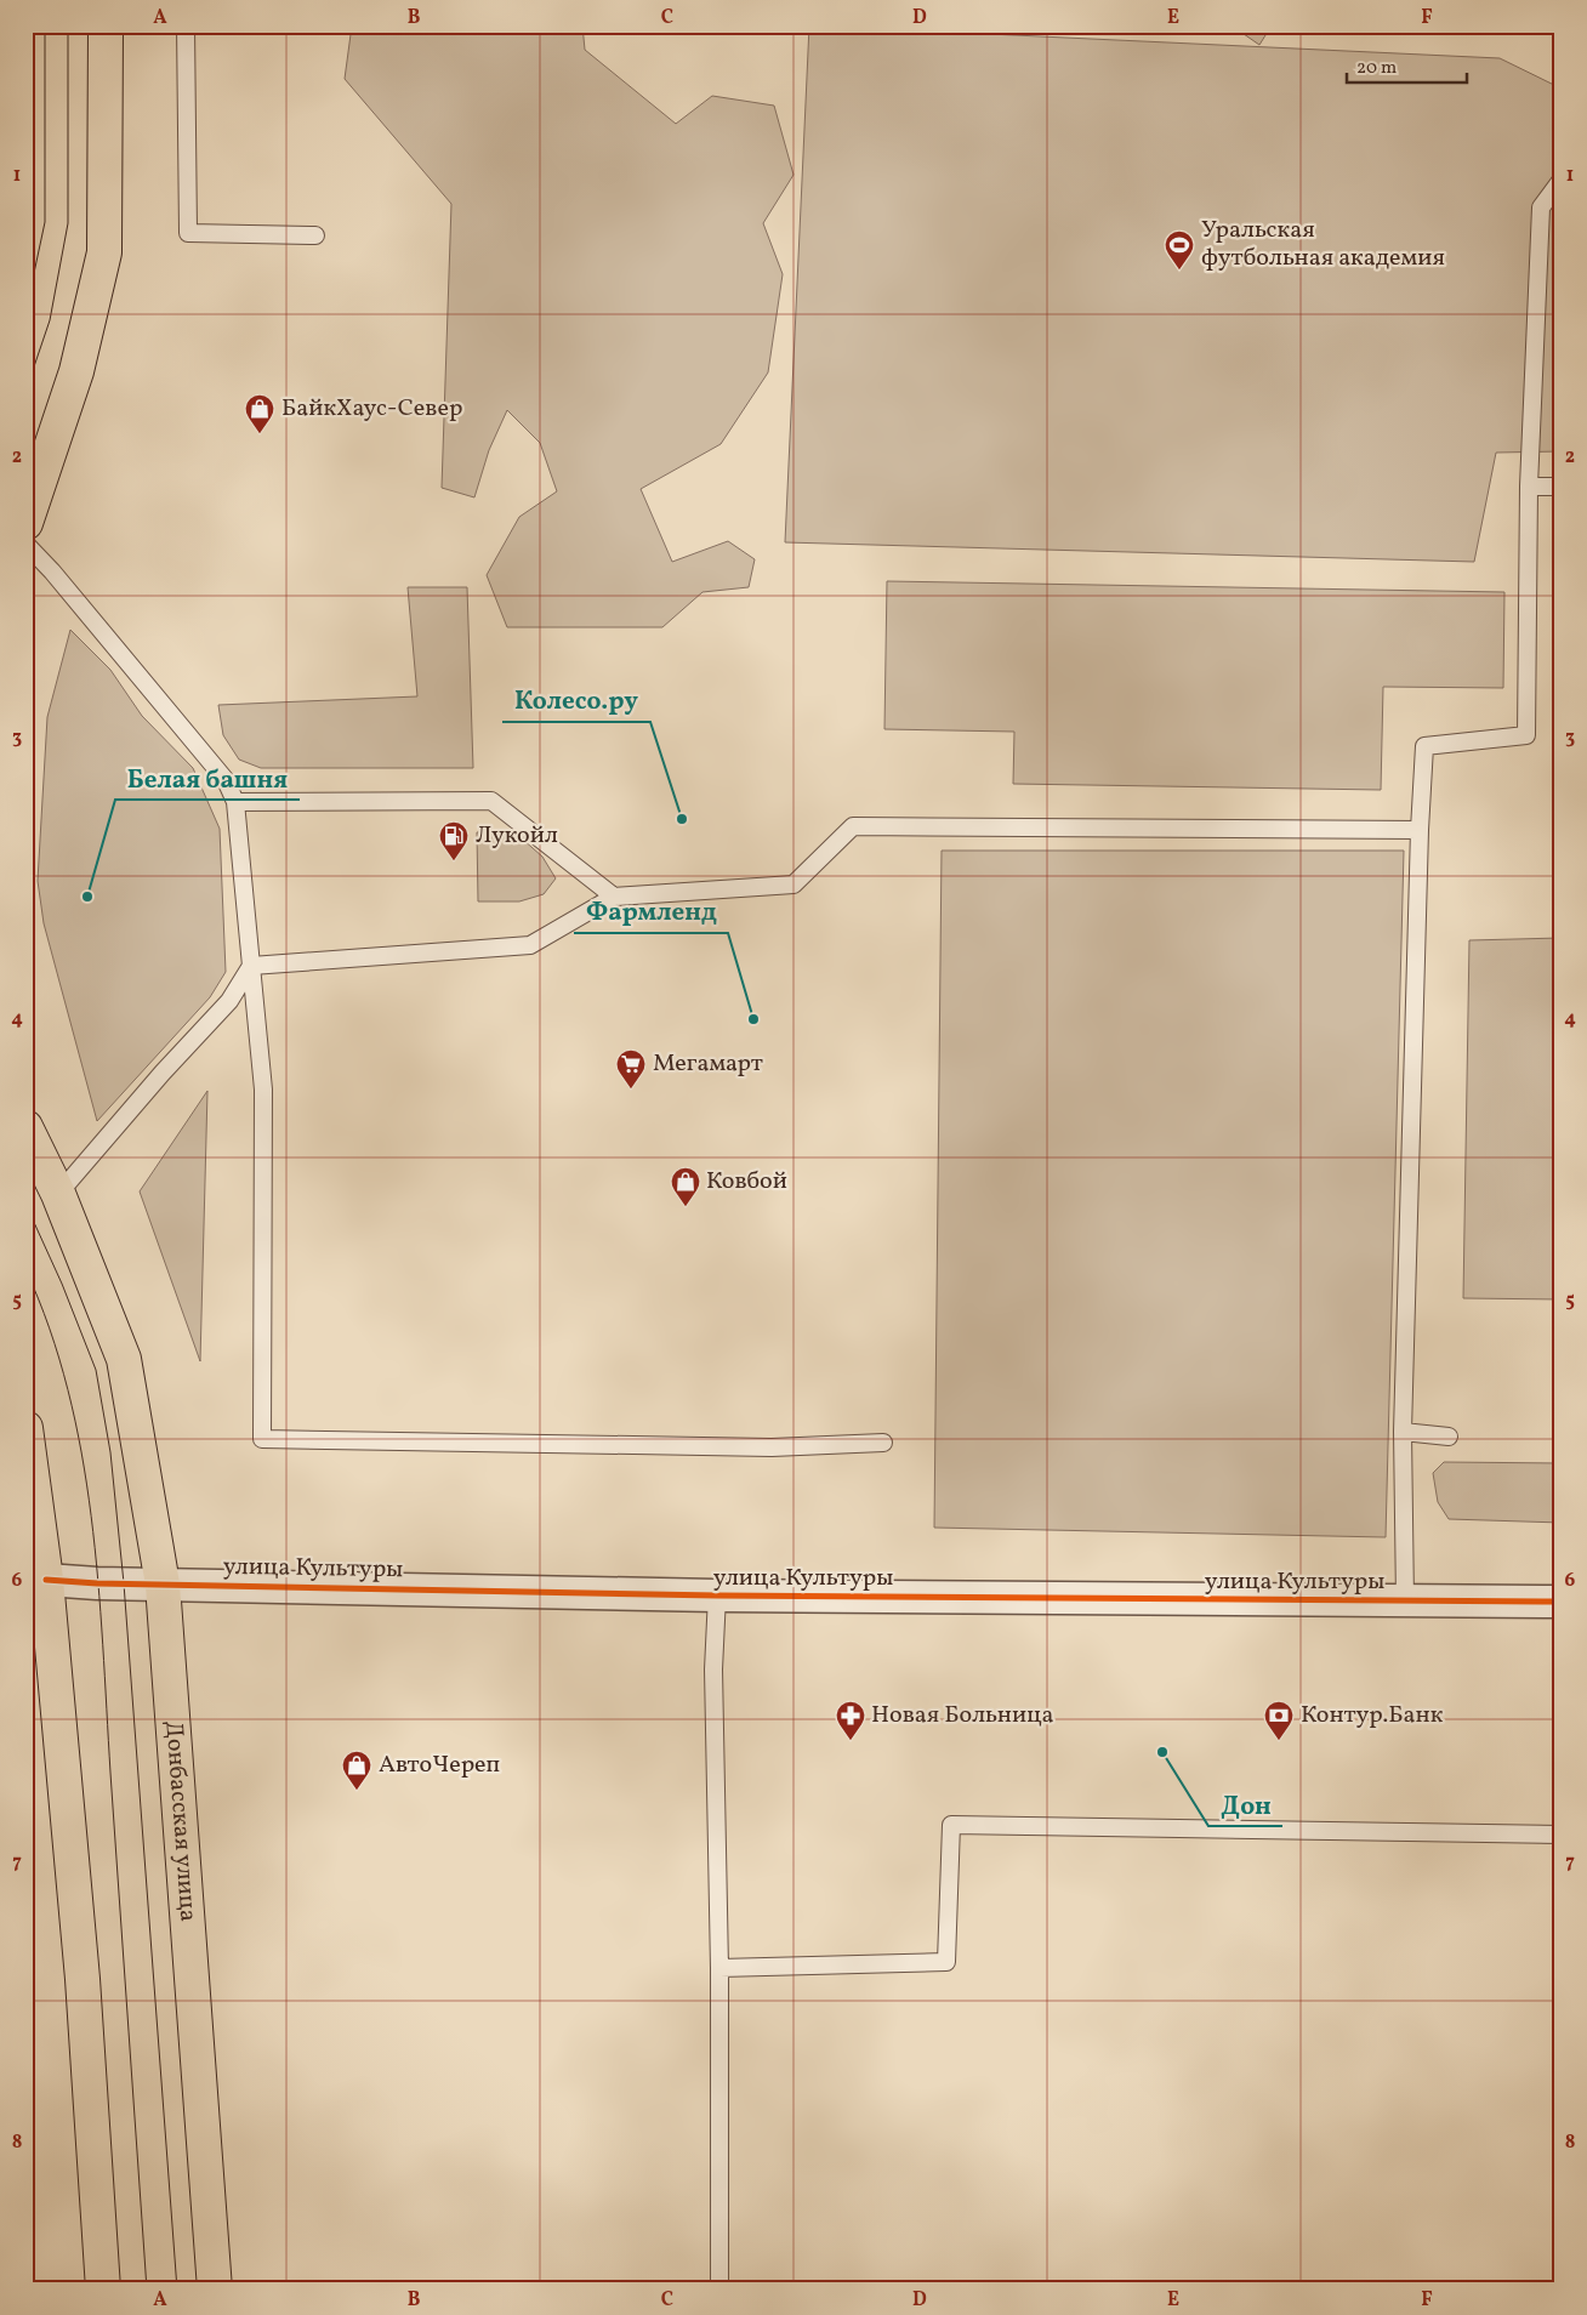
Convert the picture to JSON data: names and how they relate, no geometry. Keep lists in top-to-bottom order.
{
  "streets": {
    "main road": ["Донбасская улица"],
    "street": ["улица Культуры"]
  },
  "crossings": [
    ["улица Культуры", "Донбасская улица"]
  ],
  "places": {
    "sports": ["Уральская футбольная академия"],
    "shop": ["БайкХаус-Север", "Ковбой", "АвтоЧереп"],
    "other": [
      "Колесо.ру",
      "Белая башня",
      "Фармленд",
      "Дон"
    ],
    "fuel station": ["Лукойл"],
    "supermarket": ["Мегамарт"],
    "pharmacy": ["Новая Больница"],
    "bank": ["Контур.Банк"]
  },
  "scale_bar": "20 m",
  "grid": {
    "columns": [
      "A",
      "B",
      "C",
      "D",
      "E",
      "F"
    ],
    "rows": [
      "1",
      "2",
      "3",
      "4",
      "5",
      "6",
      "7",
      "8"
    ]
  }
}
